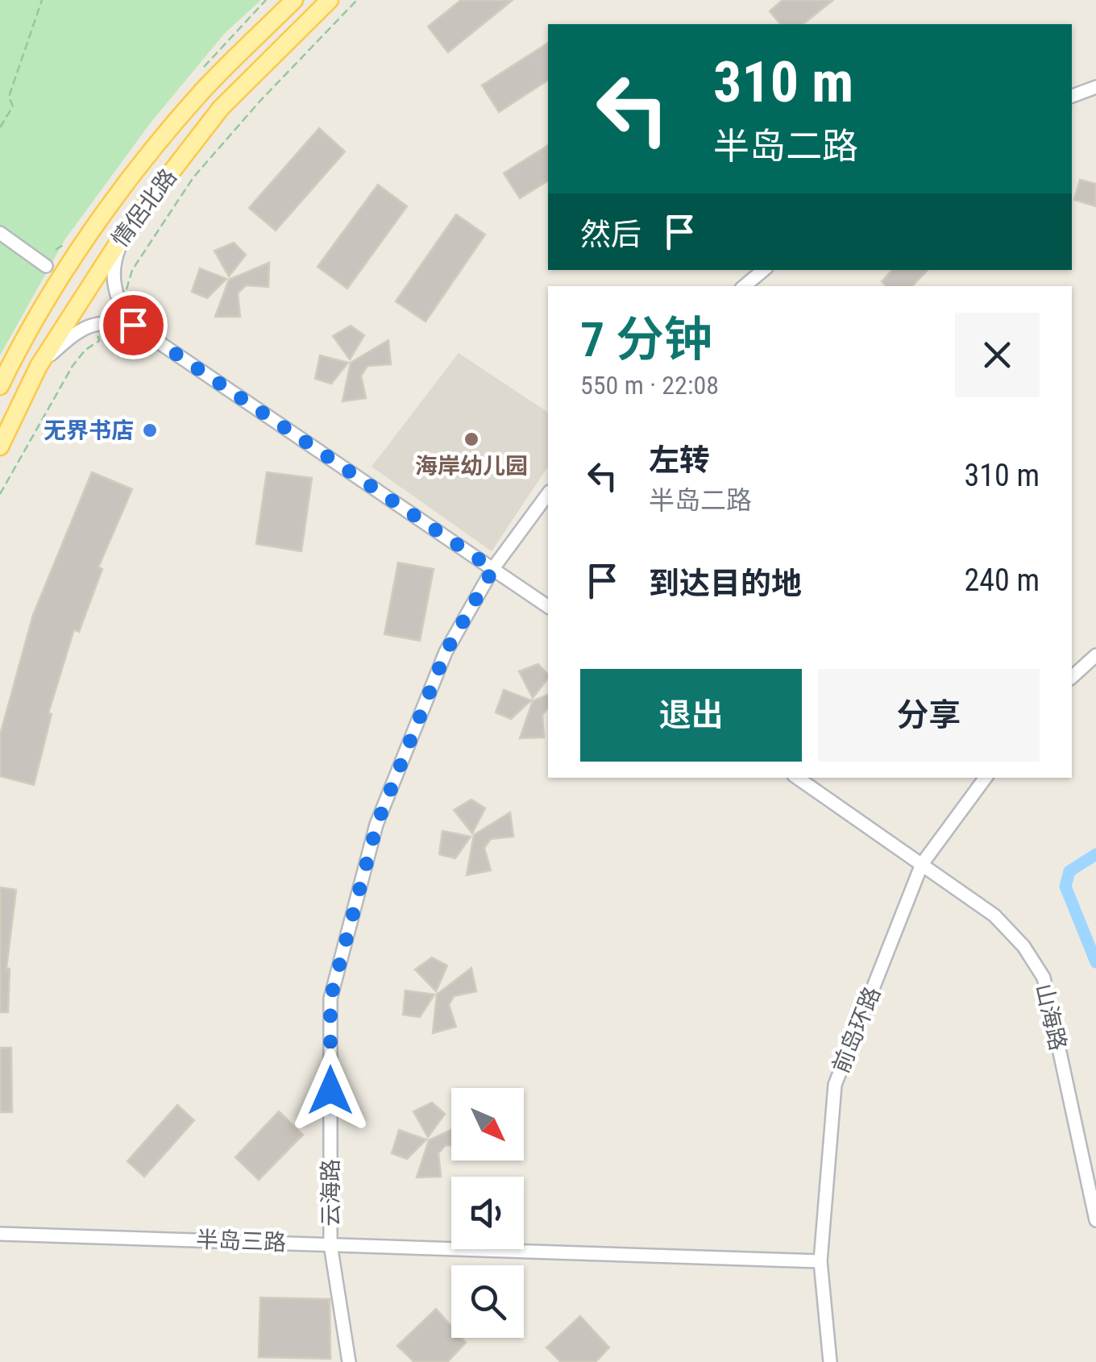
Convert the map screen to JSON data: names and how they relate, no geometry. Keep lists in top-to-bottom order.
{
  "streets": {
    "main road": ["情侶北路"],
    "street": [
      "山海路",
      "前岛环路",
      "云海路",
      "半岛三路"
    ]
  },
  "crossings": [
    ["山海路", "前岛环路"],
    ["前岛环路", "半岛三路"],
    ["云海路", "半岛三路"]
  ],
  "places": ["无界书店", "海岸幼儿园"],
  "north": "bottom right",
  "page": {
    "turn": ["310 m", "半岛二路"],
    "then": "然后",
    "heading": ["7 分钟", "550 m · 22:08"],
    "list": [
      {
        "name": "左转",
        "note": "半岛二路",
        "value": "310 m"
      },
      {
        "name": "到达目的地",
        "value": "240 m"
      }
    ],
    "buttons": ["退出", "分享"]
  }
}
